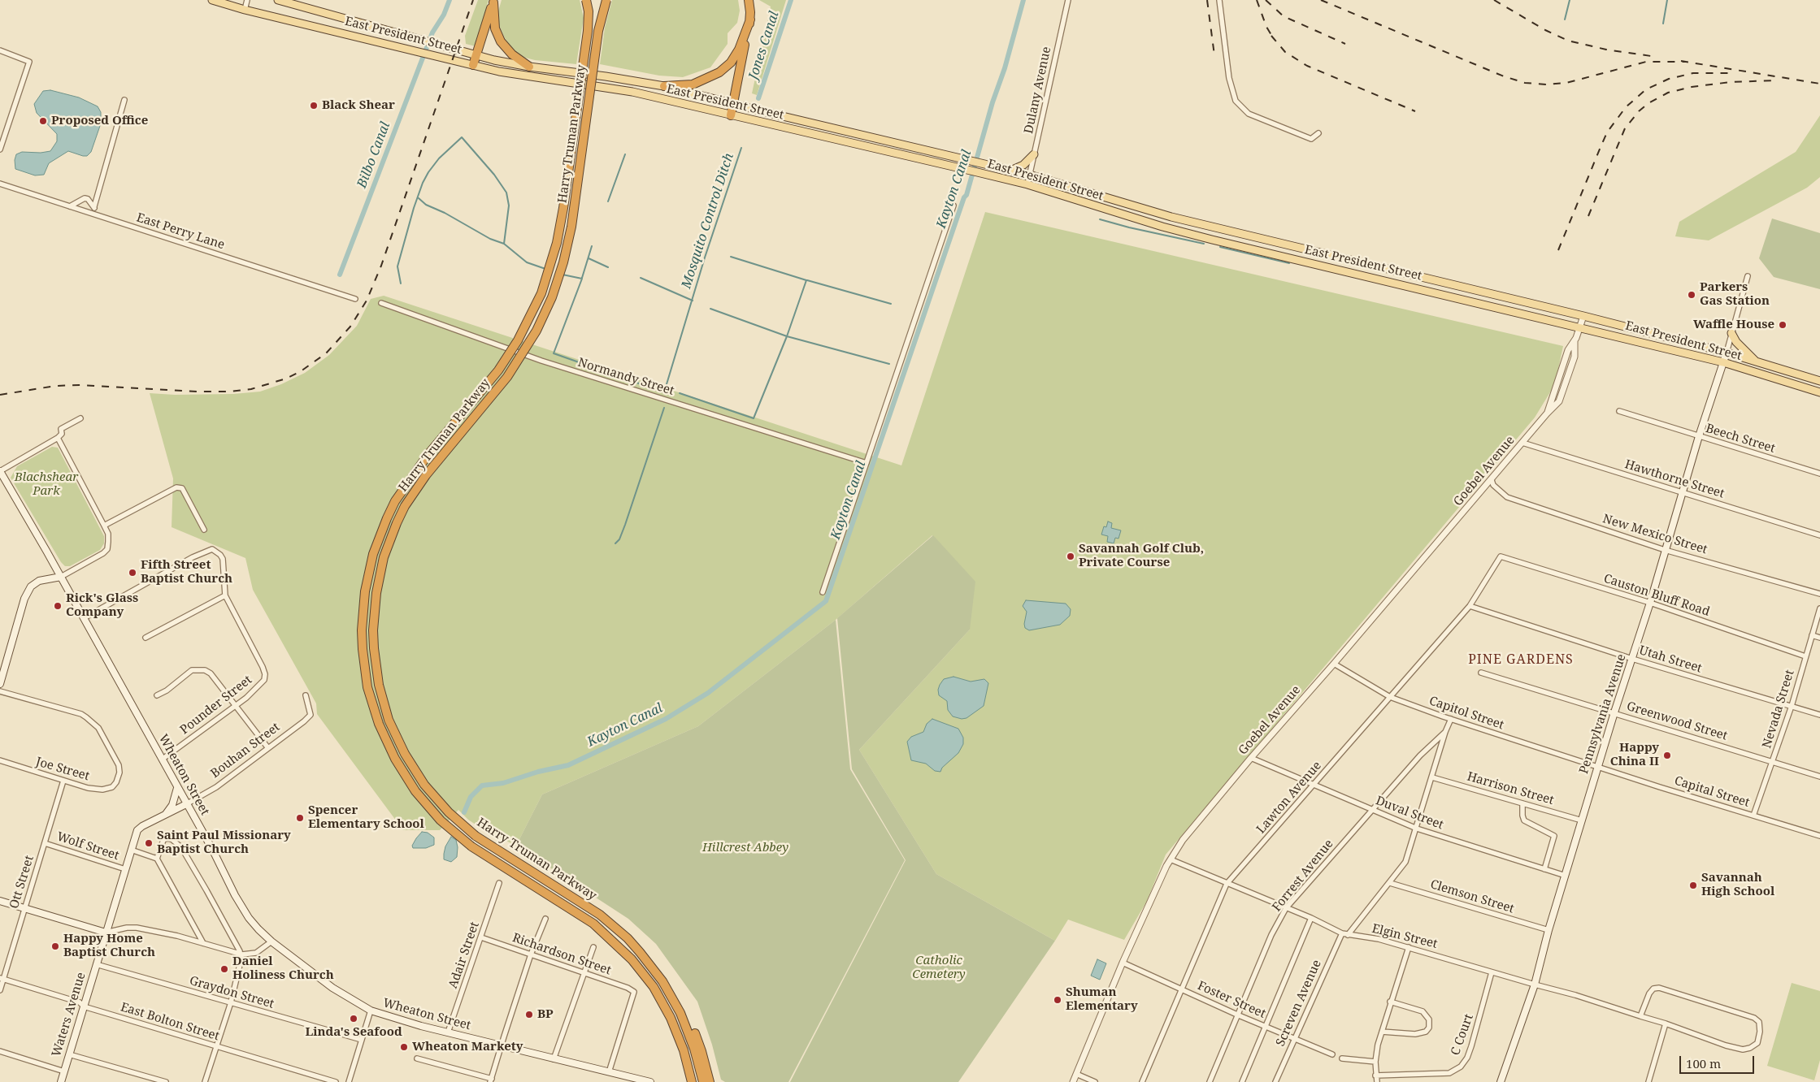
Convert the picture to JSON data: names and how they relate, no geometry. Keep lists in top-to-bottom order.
{
  "streets": {
    "highway": ["Harry Truman Parkway"],
    "main road": [
      "East President Street",
      "Pennsylvania Avenue",
      "Bouhan Street",
      "Wheaton Street",
      "Waters Avenue"
    ],
    "street": [
      "Dulany Avenue",
      "East Perry Lane",
      "Normandy Street",
      "Beech Street",
      "Goebel Avenue",
      "Hawthorne Street",
      "New Mexico Street",
      "Causton Bluff Road",
      "Utah Street",
      "Pounder Street",
      "Nevada Street",
      "Capitol Street",
      "Greenwood Street",
      "Joe Street",
      "Harrison Street",
      "Capital Street",
      "Lawton Avenue",
      "Duval Street",
      "Wolf Street",
      "Forrest Avenue",
      "Ott Street",
      "Clemson Street",
      "Elgin Street",
      "Richardson Street",
      "Adair Street",
      "Graydon Street",
      "Foster Street",
      "Screven Avenue",
      "East Bolton Street",
      "C Court"
    ]
  },
  "crossings": [
    ["East President Street", "Dulany Avenue"],
    ["East President Street", "Goebel Avenue"],
    ["East President Street", "Pennsylvania Avenue"],
    ["Beech Street", "Pennsylvania Avenue"],
    ["Goebel Avenue", "Hawthorne Street"],
    ["Goebel Avenue", "New Mexico Street"],
    ["Goebel Avenue", "Capitol Street"],
    ["Goebel Avenue", "Duval Street"],
    ["Goebel Avenue", "Elgin Street"],
    ["Goebel Avenue", "Foster Street"],
    ["Hawthorne Street", "Pennsylvania Avenue"],
    ["New Mexico Street", "Pennsylvania Avenue"],
    ["Causton Bluff Road", "Nevada Street"],
    ["Causton Bluff Road", "Pennsylvania Avenue"],
    ["Causton Bluff Road", "Lawton Avenue"],
    ["Utah Street", "Nevada Street"],
    ["Utah Street", "Pennsylvania Avenue"],
    ["Utah Street", "Lawton Avenue"],
    ["Pounder Street", "Wheaton Street"],
    ["Nevada Street", "Greenwood Street"],
    ["Nevada Street", "Capital Street"],
    ["Capitol Street", "Pennsylvania Avenue"],
    ["Capitol Street", "Capital Street"],
    ["Capitol Street", "Lawton Avenue"],
    ["Pennsylvania Avenue", "Greenwood Street"],
    ["Pennsylvania Avenue", "Harrison Street"],
    ["Pennsylvania Avenue", "Capital Street"],
    ["Pennsylvania Avenue", "Duval Street"],
    ["Pennsylvania Avenue", "Clemson Street"],
    ["Pennsylvania Avenue", "Elgin Street"],
    ["Bouhan Street", "Wheaton Street"],
    ["Bouhan Street", "Waters Avenue"],
    ["Joe Street", "Ott Street"],
    ["Wheaton Street", "Richardson Street"],
    ["Wheaton Street", "Adair Street"],
    ["Lawton Avenue", "Duval Street"],
    ["Lawton Avenue", "Elgin Street"],
    ["Lawton Avenue", "Foster Street"],
    ["Duval Street", "Forrest Avenue"],
    ["Wolf Street", "Ott Street"],
    ["Wolf Street", "Waters Avenue"],
    ["Forrest Avenue", "Elgin Street"],
    ["Forrest Avenue", "Foster Street"],
    ["Ott Street", "East Bolton Street"],
    ["Elgin Street", "Screven Avenue"],
    ["Elgin Street", "C Court"],
    ["Richardson Street", "Adair Street"],
    ["Graydon Street", "Waters Avenue"],
    ["Foster Street", "Screven Avenue"],
    ["Waters Avenue", "East Bolton Street"]
  ],
  "districts": ["PINE GARDENS"],
  "water": [
    "Jones Canal",
    "Bilbo Canal",
    "Kayton Canal",
    "Mosquito Control Ditch"
  ],
  "parks": ["Blachshear Park", "Hillcrest Abbey", "Catholic Cemetery"],
  "places": [
    "Black Shear",
    "Proposed Office",
    "Parkers Gas Station",
    "Waffle House",
    "Savannah Golf Club, Private Course",
    "Fifth Street Baptist Church",
    "Rick's Glass Company",
    "Happy China II",
    "Spencer Elementary School",
    "Saint Paul Missionary Baptist Church",
    "Savannah High School",
    "Happy Home Baptist Church",
    "Daniel Holiness Church",
    "Shuman Elementary",
    "BP",
    "Linda's Seafood",
    "Wheaton Markety"
  ],
  "scale_bar": "100 m"
}
